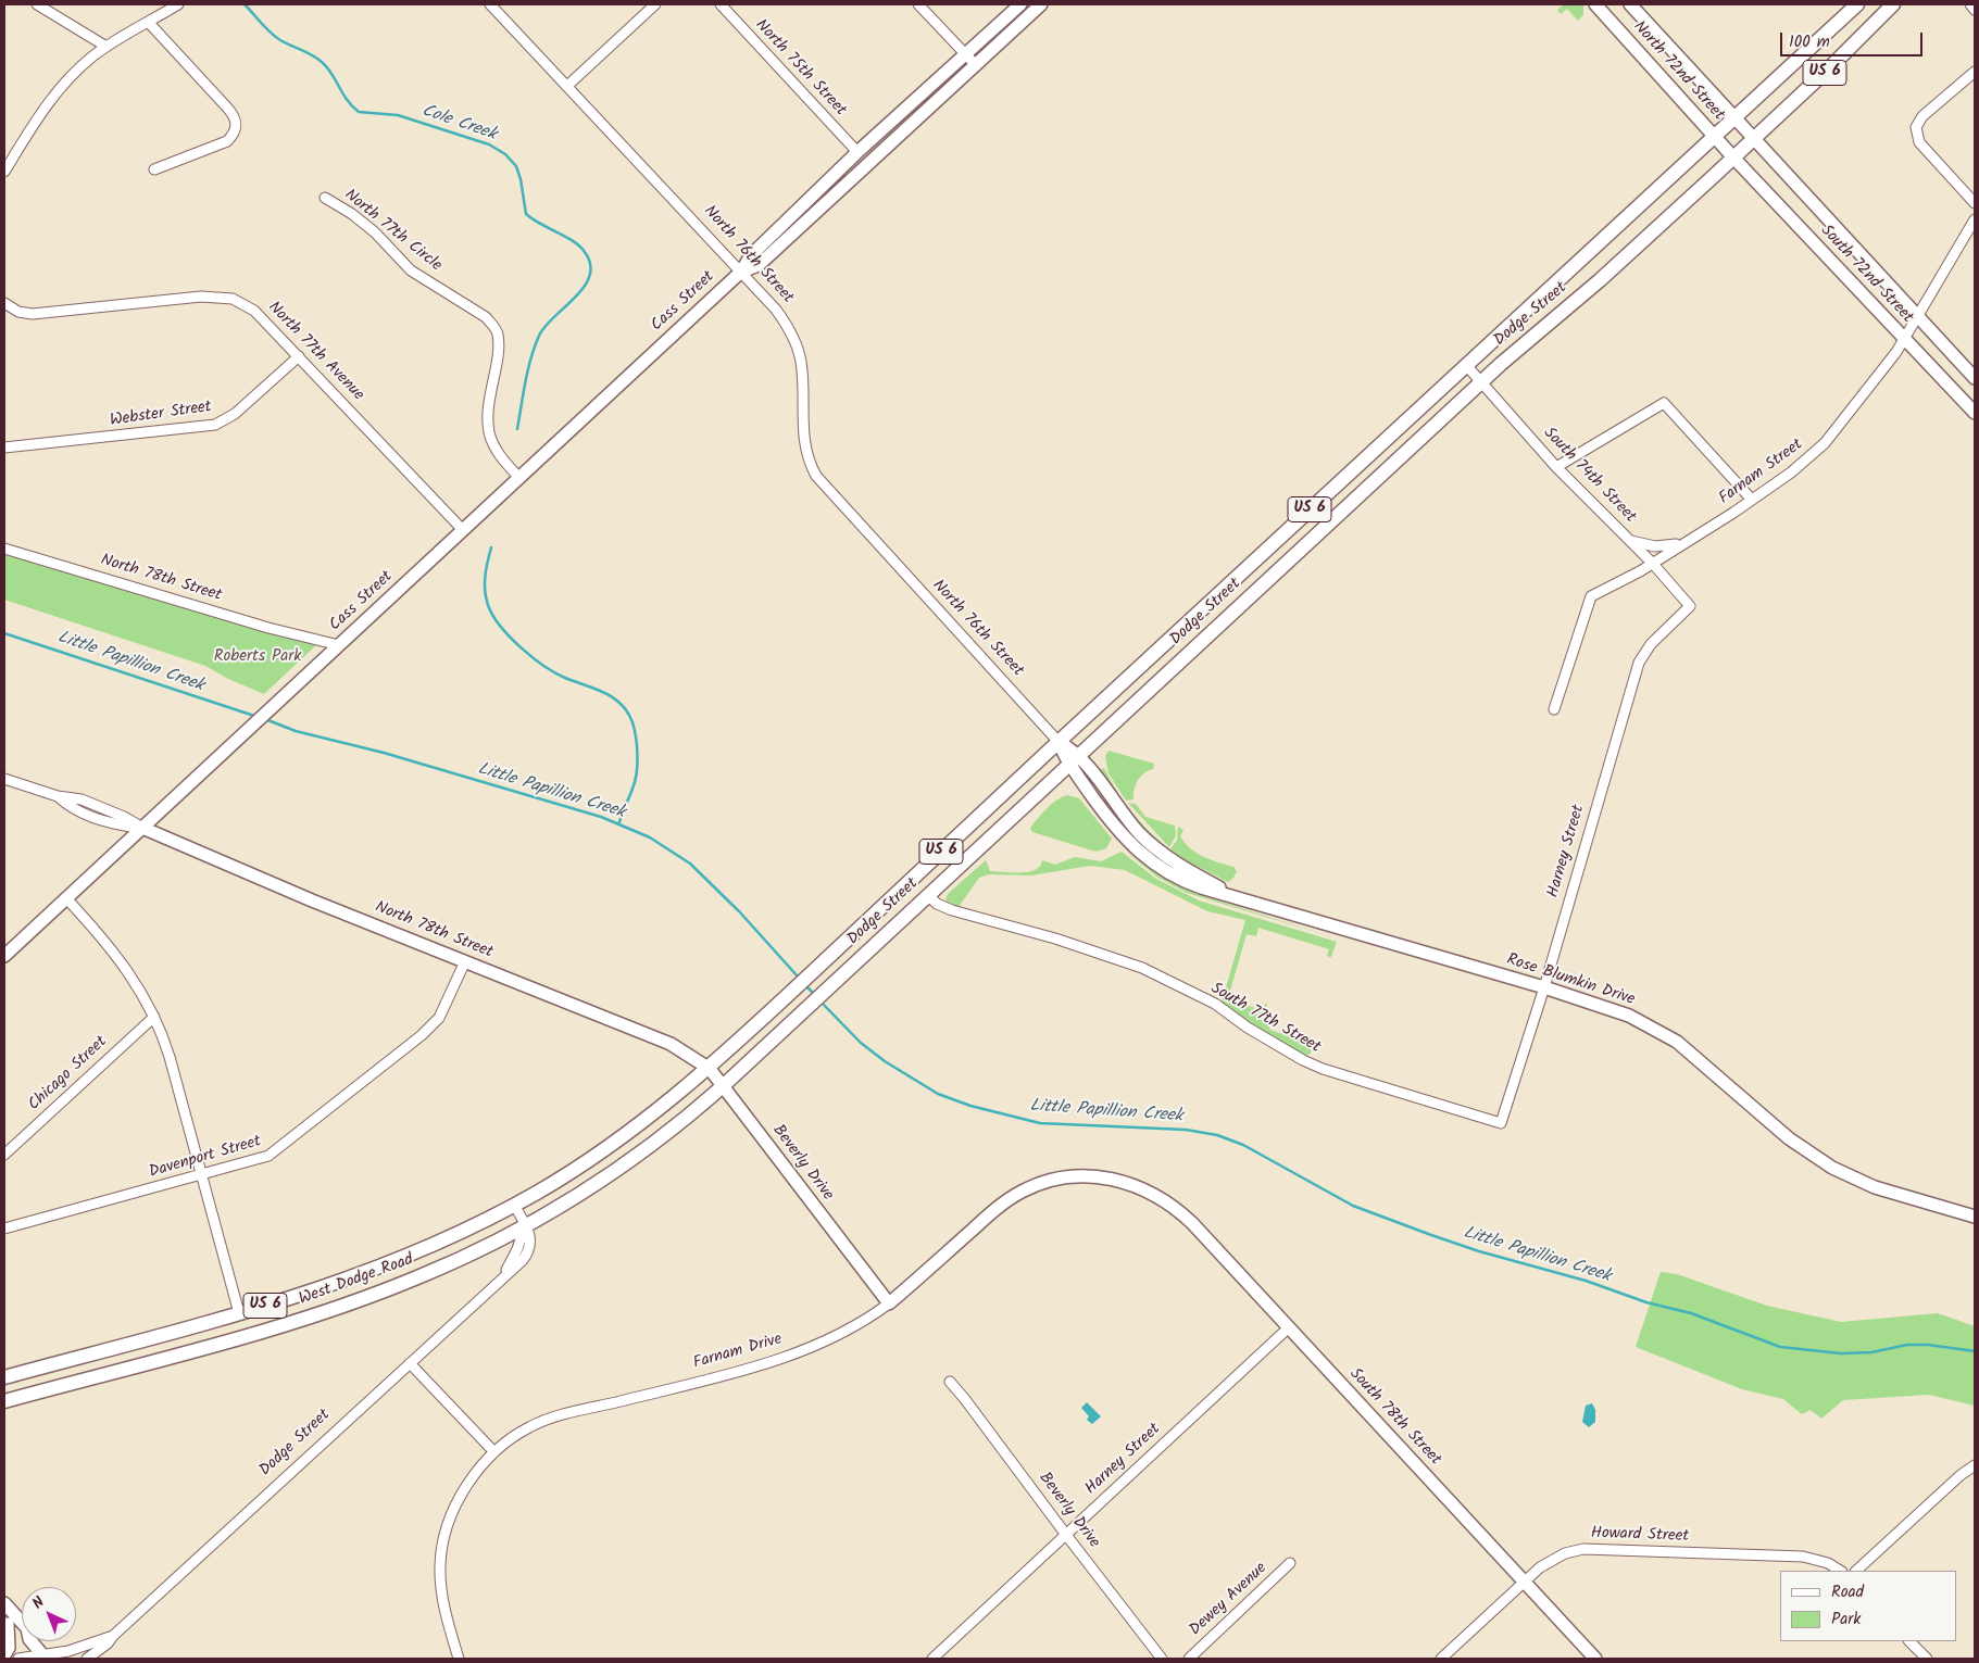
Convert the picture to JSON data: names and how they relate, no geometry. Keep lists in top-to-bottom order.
{
  "streets": {
    "highway": ["US 6", "Dodge Street", "West Dodge Road"],
    "main road": [
      "North 72nd Street",
      "North 76th Street",
      "South 72nd Street",
      "Cass Street",
      "North 78th Street",
      "Rose Blumkin Drive",
      "Beverly Drive",
      "Farnam Drive",
      "South 78th Street"
    ],
    "street": [
      "North 75th Street",
      "North 77th Circle",
      "North 77th Avenue",
      "Webster Street",
      "Farnam Street",
      "South 74th Street",
      "Harney Street",
      "South 77th Street",
      "Chicago Street",
      "Davenport Street",
      "Howard Street",
      "Dewey Avenue"
    ]
  },
  "crossings": [
    ["North 75th Street", "Cass Street"],
    ["North 72nd Street", "South 72nd Street"],
    ["North 72nd Street", "Dodge Street"],
    ["North 77th Circle", "Cass Street"],
    ["North 76th Street", "Cass Street"],
    ["North 76th Street", "Dodge Street"],
    ["North 76th Street", "Rose Blumkin Drive"],
    ["South 72nd Street", "Dodge Street"],
    ["South 72nd Street", "Farnam Street"],
    ["Cass Street", "North 77th Avenue"],
    ["Cass Street", "North 78th Street"],
    ["Dodge Street", "South 74th Street"],
    ["Dodge Street", "North 78th Street"],
    ["Dodge Street", "Rose Blumkin Drive"],
    ["Dodge Street", "South 77th Street"],
    ["Dodge Street", "Beverly Drive"],
    ["Dodge Street", "West Dodge Road"],
    ["North 77th Avenue", "Webster Street"],
    ["Farnam Street", "South 74th Street"],
    ["South 74th Street", "Harney Street"],
    ["North 78th Street", "Davenport Street"],
    ["North 78th Street", "Beverly Drive"],
    ["Harney Street", "Rose Blumkin Drive"],
    ["Harney Street", "South 77th Street"],
    ["Harney Street", "Beverly Drive"],
    ["Harney Street", "South 78th Street"],
    ["Beverly Drive", "Farnam Drive"],
    ["Farnam Drive", "South 78th Street"],
    ["South 78th Street", "Howard Street"]
  ],
  "water": ["Cole Creek", "Little Papillion Creek"],
  "parks": ["Roberts Park"],
  "legend": ["Road", "Park"],
  "scale_bar": "100 m",
  "north": "top left"
}
